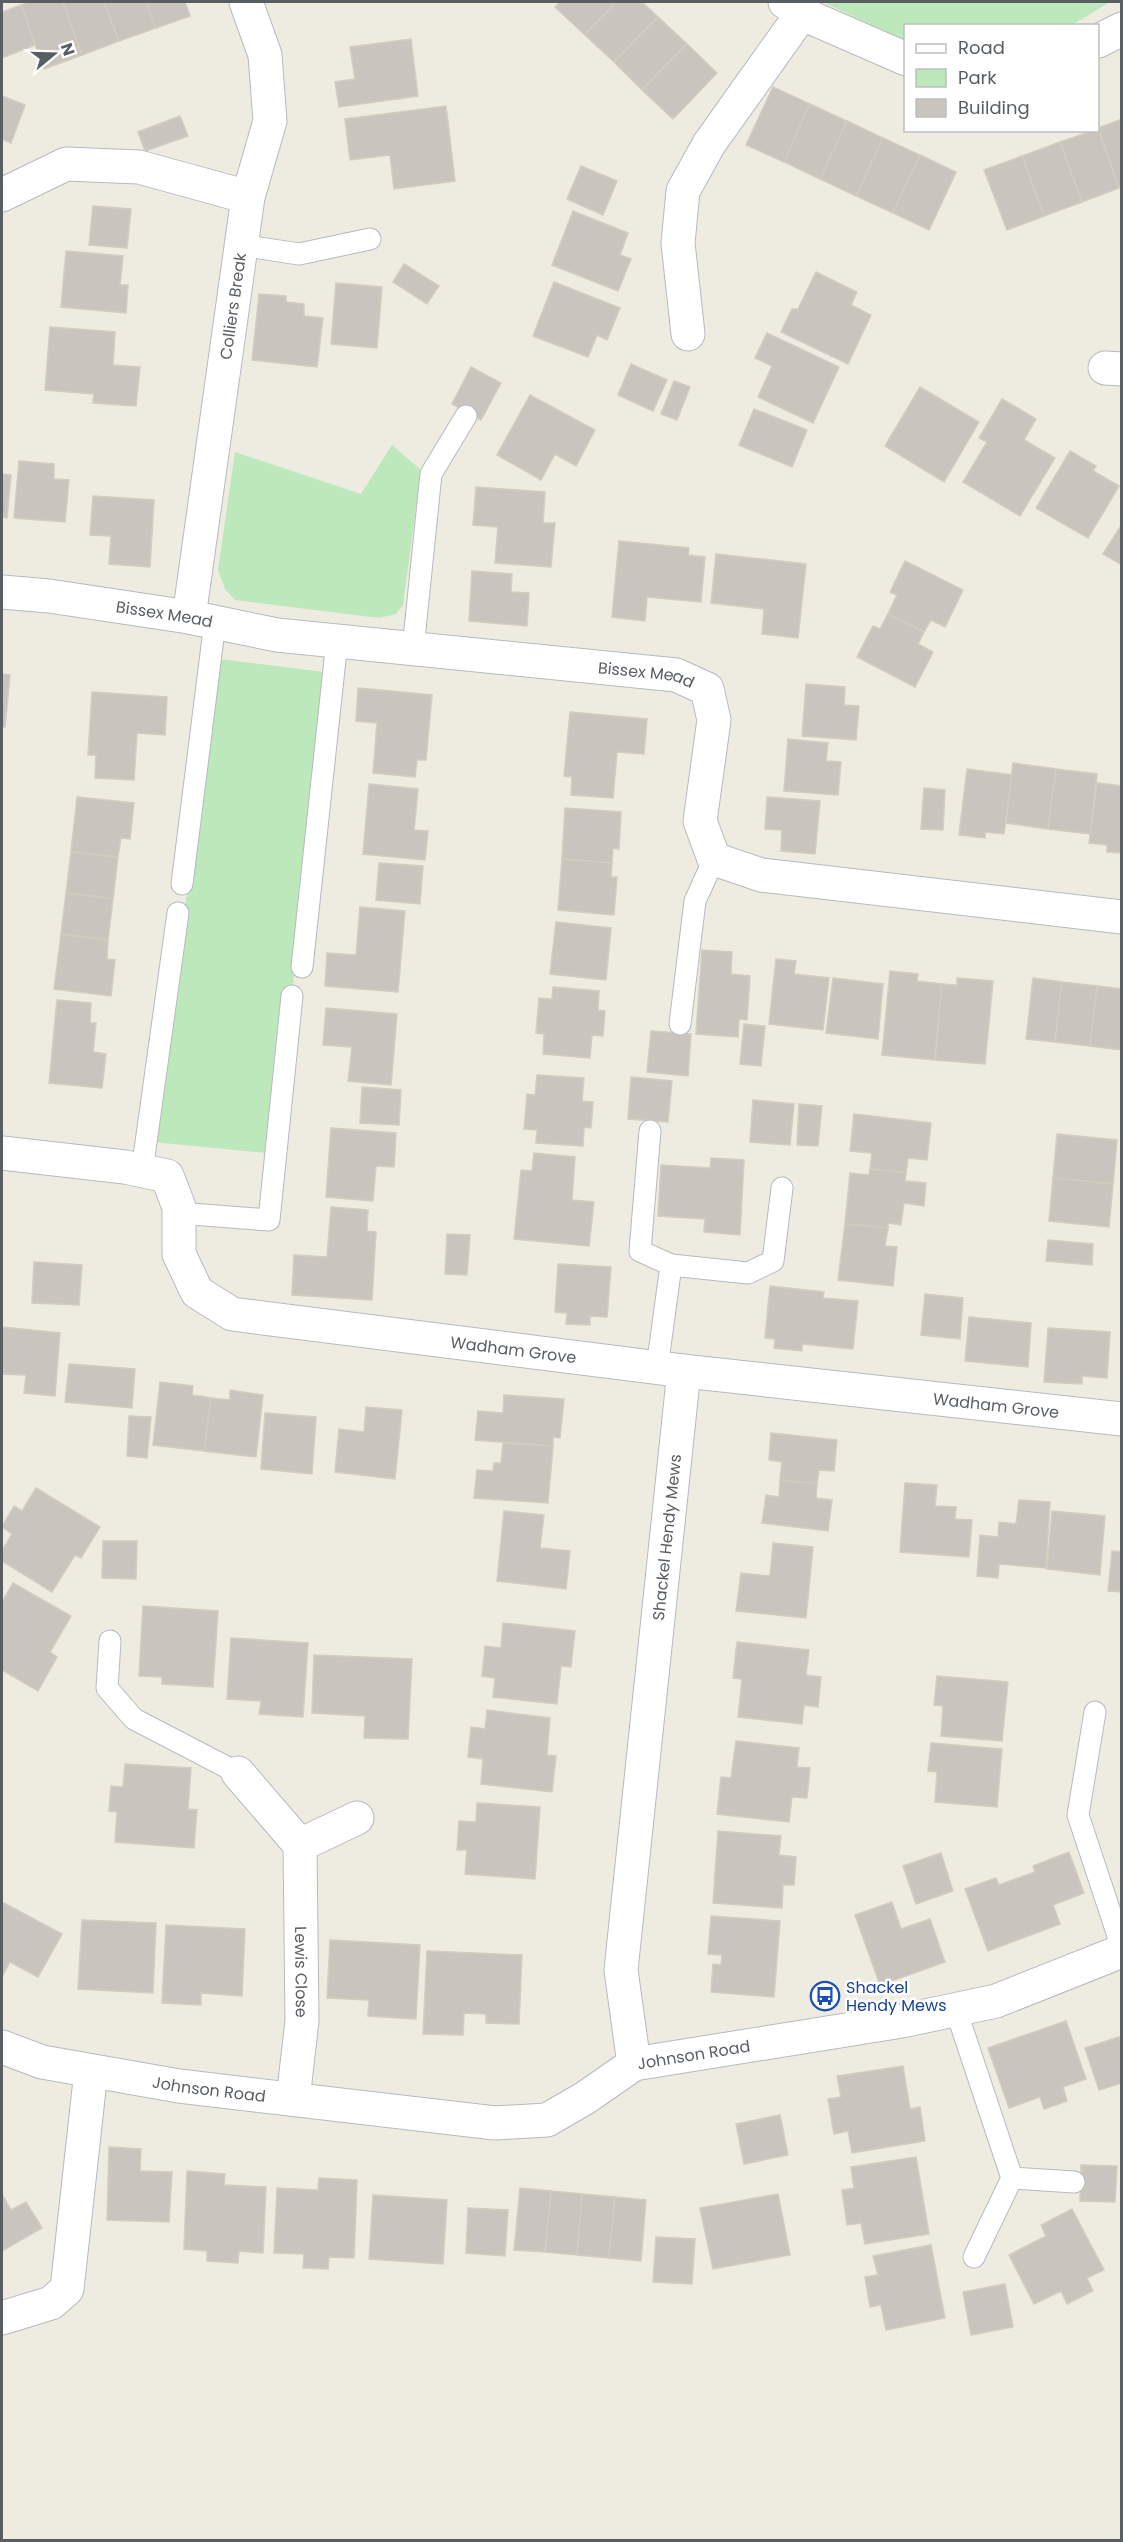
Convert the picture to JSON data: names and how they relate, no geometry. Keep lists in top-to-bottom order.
{
  "streets": {
    "street": [
      "Colliers Break",
      "Bissex Mead",
      "Wadham Grove",
      "Shackel Hendy Mews",
      "Lewis Close",
      "Johnson Road"
    ]
  },
  "crossings": [
    ["Colliers Break", "Bissex Mead"],
    ["Wadham Grove", "Shackel Hendy Mews"],
    ["Shackel Hendy Mews", "Johnson Road"],
    ["Lewis Close", "Johnson Road"]
  ],
  "places": {
    "bus stop": ["Shackel Hendy Mews"]
  },
  "legend": ["Road", "Park", "Building"],
  "north": "right"
}
